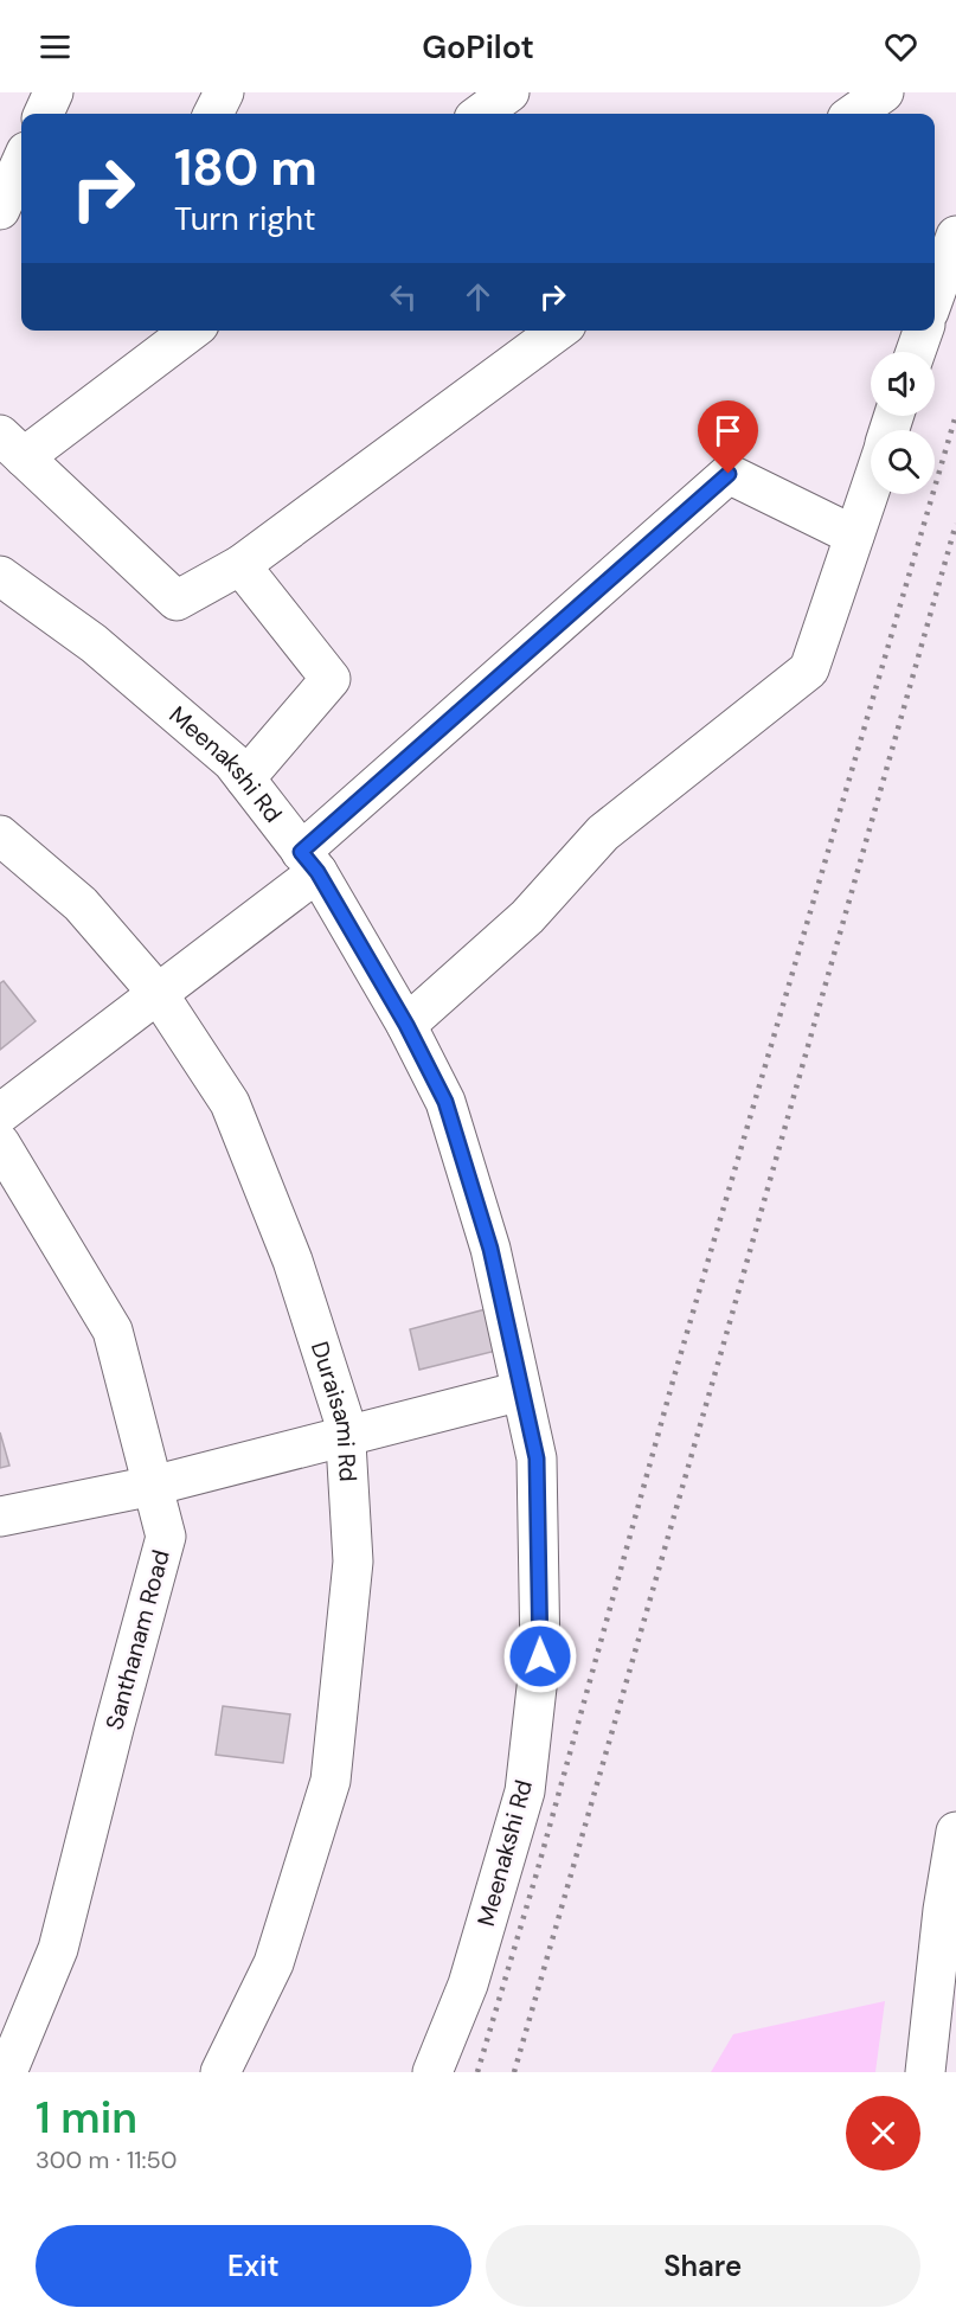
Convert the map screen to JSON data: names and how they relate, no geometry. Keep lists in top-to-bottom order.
{
  "streets": {
    "street": ["Meenakshi Rd", "Duraisami Rd", "Santhanam Road"]
  },
  "page": {
    "header": "GoPilot",
    "turn": ["180 m", "Turn right"],
    "heading": ["1 min", "300 m · 11:50"],
    "buttons": ["Exit", "Share"]
  }
}
